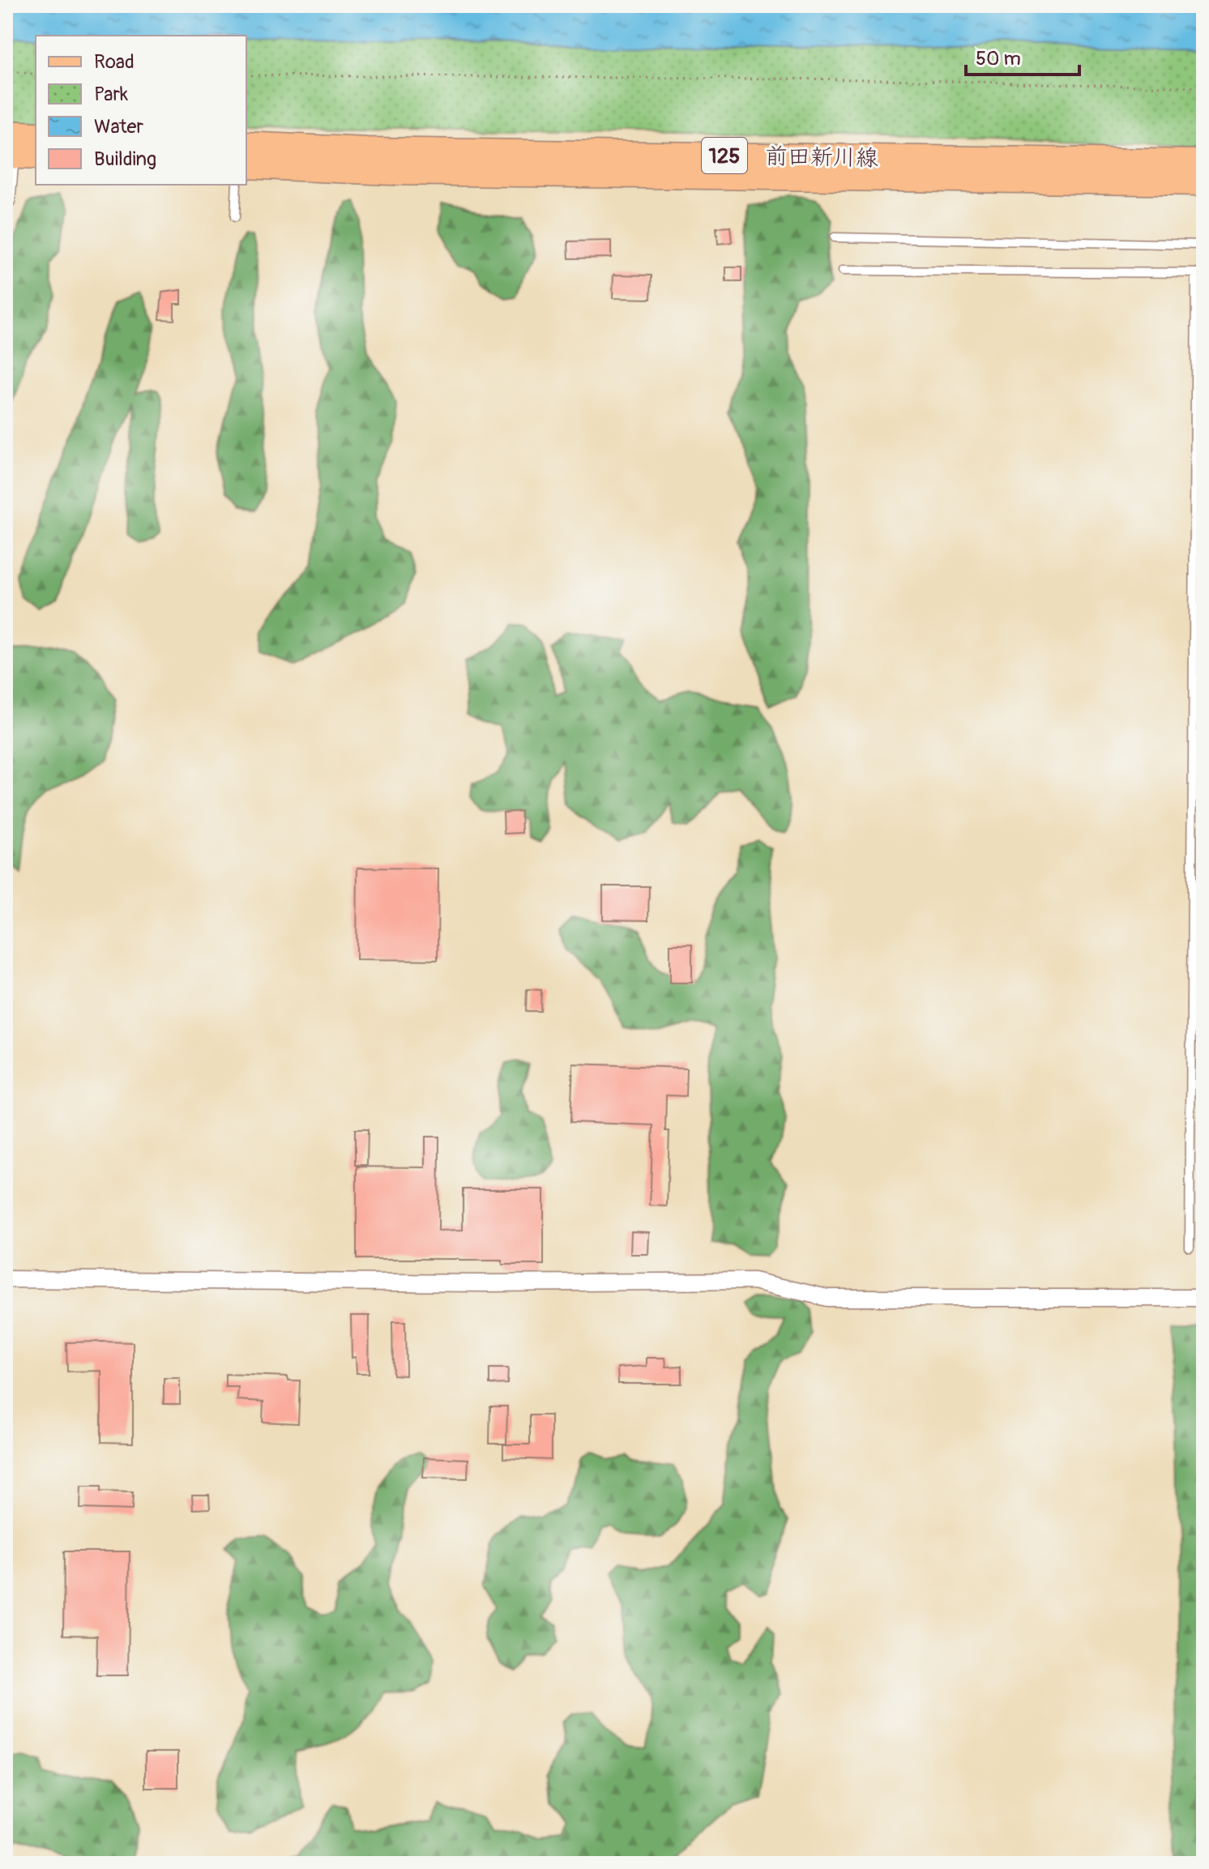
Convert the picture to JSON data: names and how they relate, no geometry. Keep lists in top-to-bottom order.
{
  "streets": {
    "main road": ["125", "前田新川線"]
  },
  "legend": [
    "Road",
    "Park",
    "Water",
    "Building"
  ],
  "scale_bar": "50 m"
}
